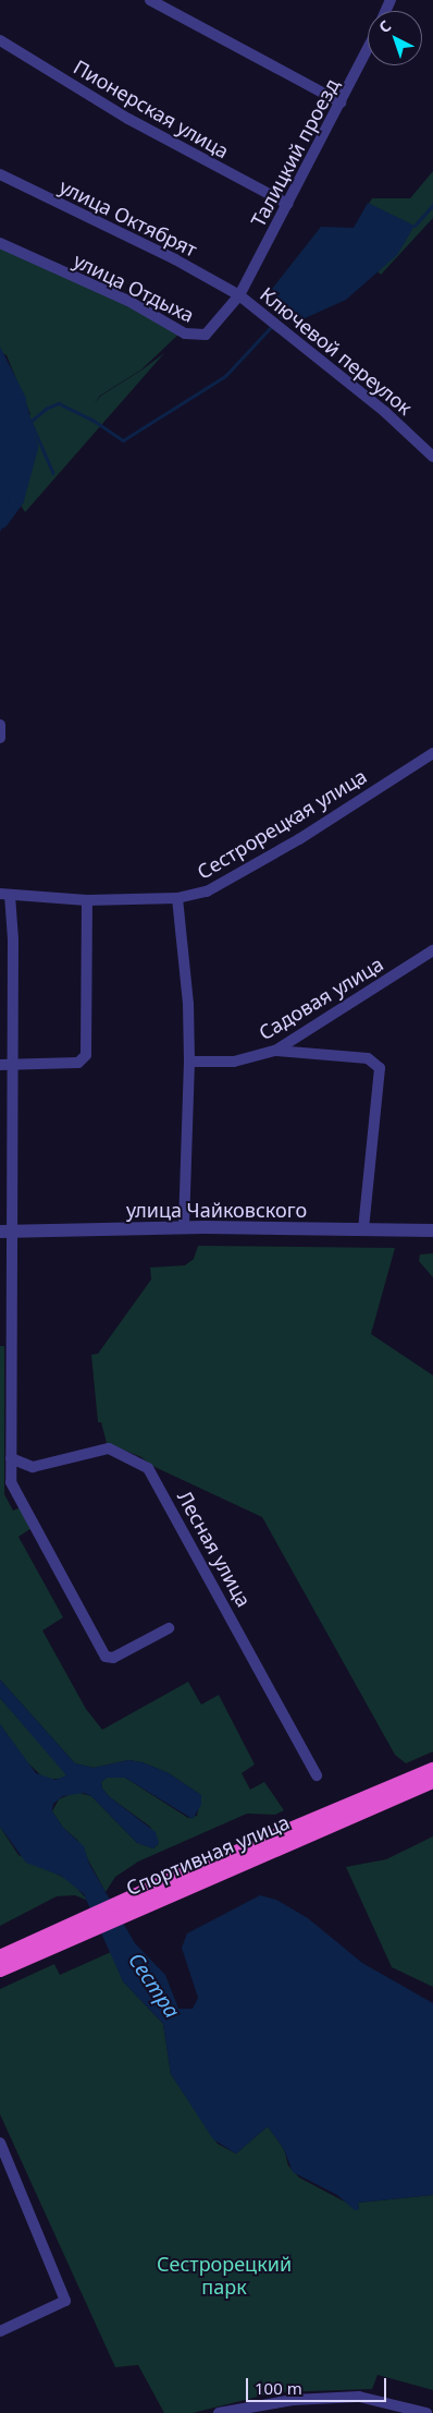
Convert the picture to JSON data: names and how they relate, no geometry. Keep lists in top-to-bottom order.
{
  "streets": {
    "highway": ["Спортивная улица"],
    "street": [
      "Пионерская улица",
      "Талицкий проезд",
      "улица Октябрят",
      "улица Отдыха",
      "Ключевой переулок",
      "Сестрорецкая улица",
      "Садовая улица",
      "улица Чайковского",
      "Лесная улица"
    ]
  },
  "crossings": [
    ["Пионерская улица", "Талицкий проезд"],
    ["Талицкий проезд", "улица Октябрят"],
    ["Талицкий проезд", "улица Отдыха"],
    ["Талицкий проезд", "Ключевой переулок"],
    ["улица Октябрят", "улица Отдыха"],
    ["улица Октябрят", "Ключевой переулок"],
    ["улица Отдыха", "Ключевой переулок"]
  ],
  "water": ["Сестра"],
  "parks": ["Сестрорецкий парк"],
  "scale_bar": "100 m",
  "north": "top left"
}
